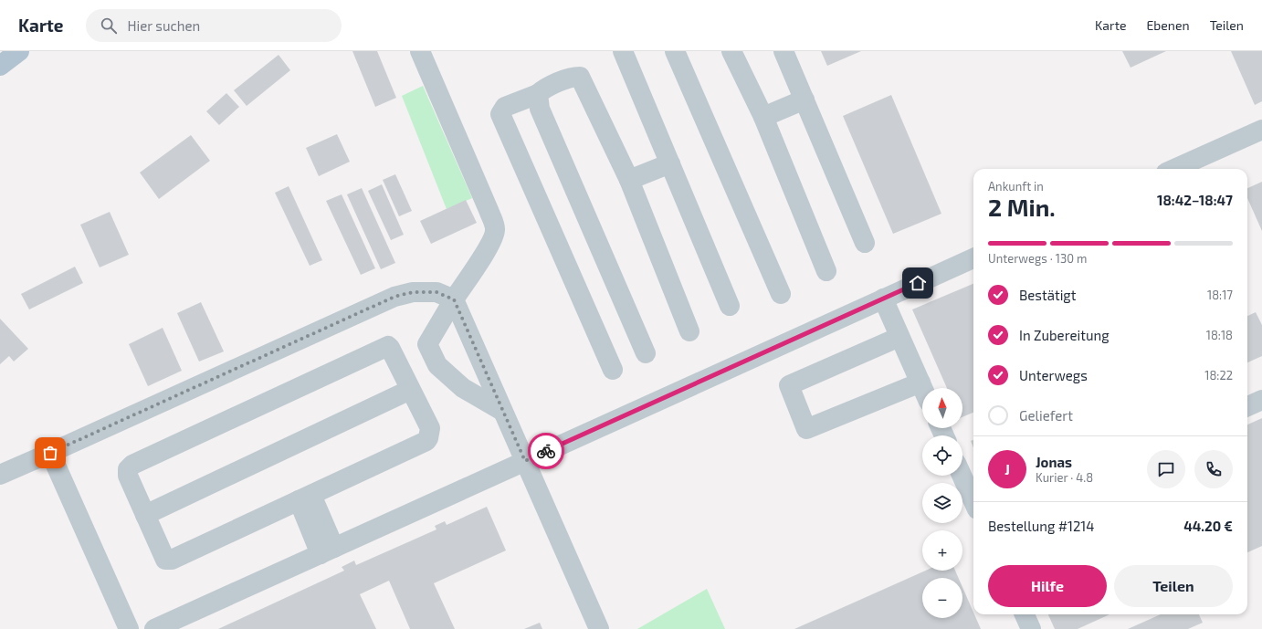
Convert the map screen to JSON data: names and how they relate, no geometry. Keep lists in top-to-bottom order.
{
  "north": "top",
  "page": {
    "header": "Karte",
    "search": "Hier suchen",
    "nav": ["Karte", "Ebenen", "Teilen"],
    "heading": ["2 Min.", "Ankunft in", "18:42–18:47"],
    "panel": [
      "Jonas",
      "Kurier · 4.8",
      "Bestellung #1214",
      "44.20 €"
    ],
    "bar": "Unterwegs · 130 m",
    "list": [
      ["Bestätigt", "18:17"],
      ["In Zubereitung", "18:18"],
      ["Unterwegs", "18:22"],
      "Geliefert"
    ],
    "map_buttons": ["+", "−"],
    "round": "J",
    "buttons": ["Hilfe", "Teilen"]
  }
}
